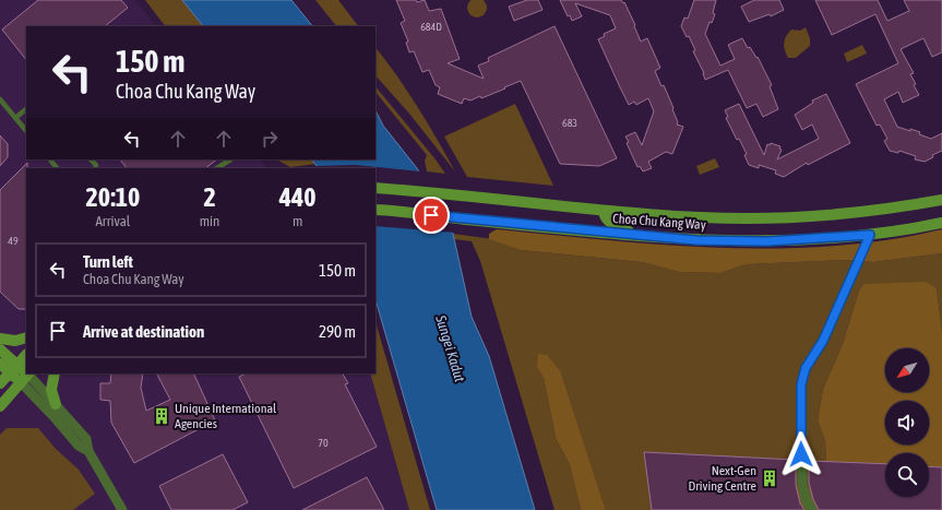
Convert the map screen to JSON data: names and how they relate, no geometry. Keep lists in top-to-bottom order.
{
  "streets": {
    "main road": ["Choa Chu Kang Way"]
  },
  "water": ["Sungei Kadut"],
  "places": {
    "building": ["Unique International Agencies", "Next-Gen Driving Centre"]
  },
  "house_numbers": [
    "684D",
    "683",
    "49",
    "70"
  ],
  "north": "bottom left",
  "page": {
    "turn": ["150 m", "Choa Chu Kang Way"],
    "eta": [
      "20:10",
      "Arrival",
      "2",
      "min",
      "440",
      "m"
    ],
    "list": [
      {
        "name": "Turn left",
        "note": "Choa Chu Kang Way",
        "value": "150 m"
      },
      {
        "name": "Arrive at destination",
        "value": "290 m"
      }
    ]
  }
}
